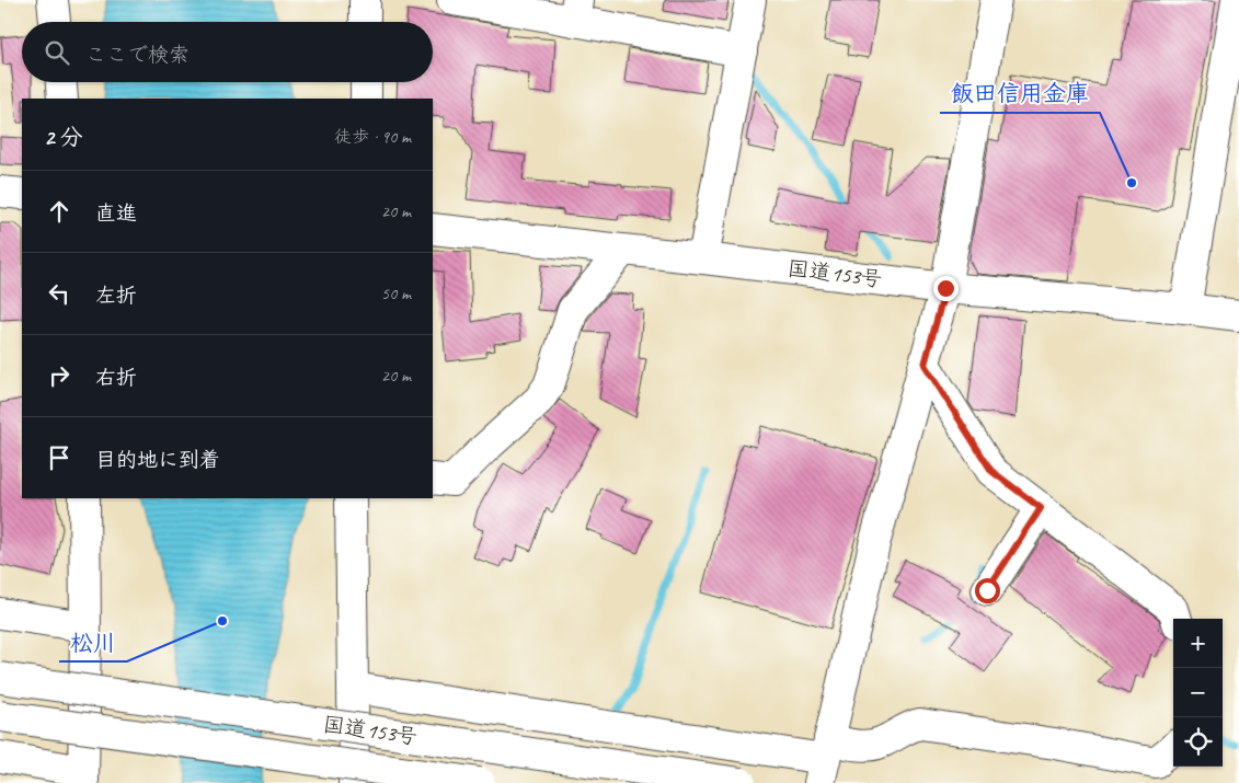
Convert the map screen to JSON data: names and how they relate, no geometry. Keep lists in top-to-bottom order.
{
  "streets": {
    "main road": ["国道153号"]
  },
  "places": ["飯田信用金庫", "松川"],
  "page": {
    "search": "ここで検索",
    "heading": ["2 分", "徒歩 · 90 m"],
    "list": [
      ["直進", "20 m"],
      ["左折", "50 m"],
      ["右折", "20 m"],
      "目的地に到着"
    ],
    "map_buttons": ["+", "−"]
  }
}
